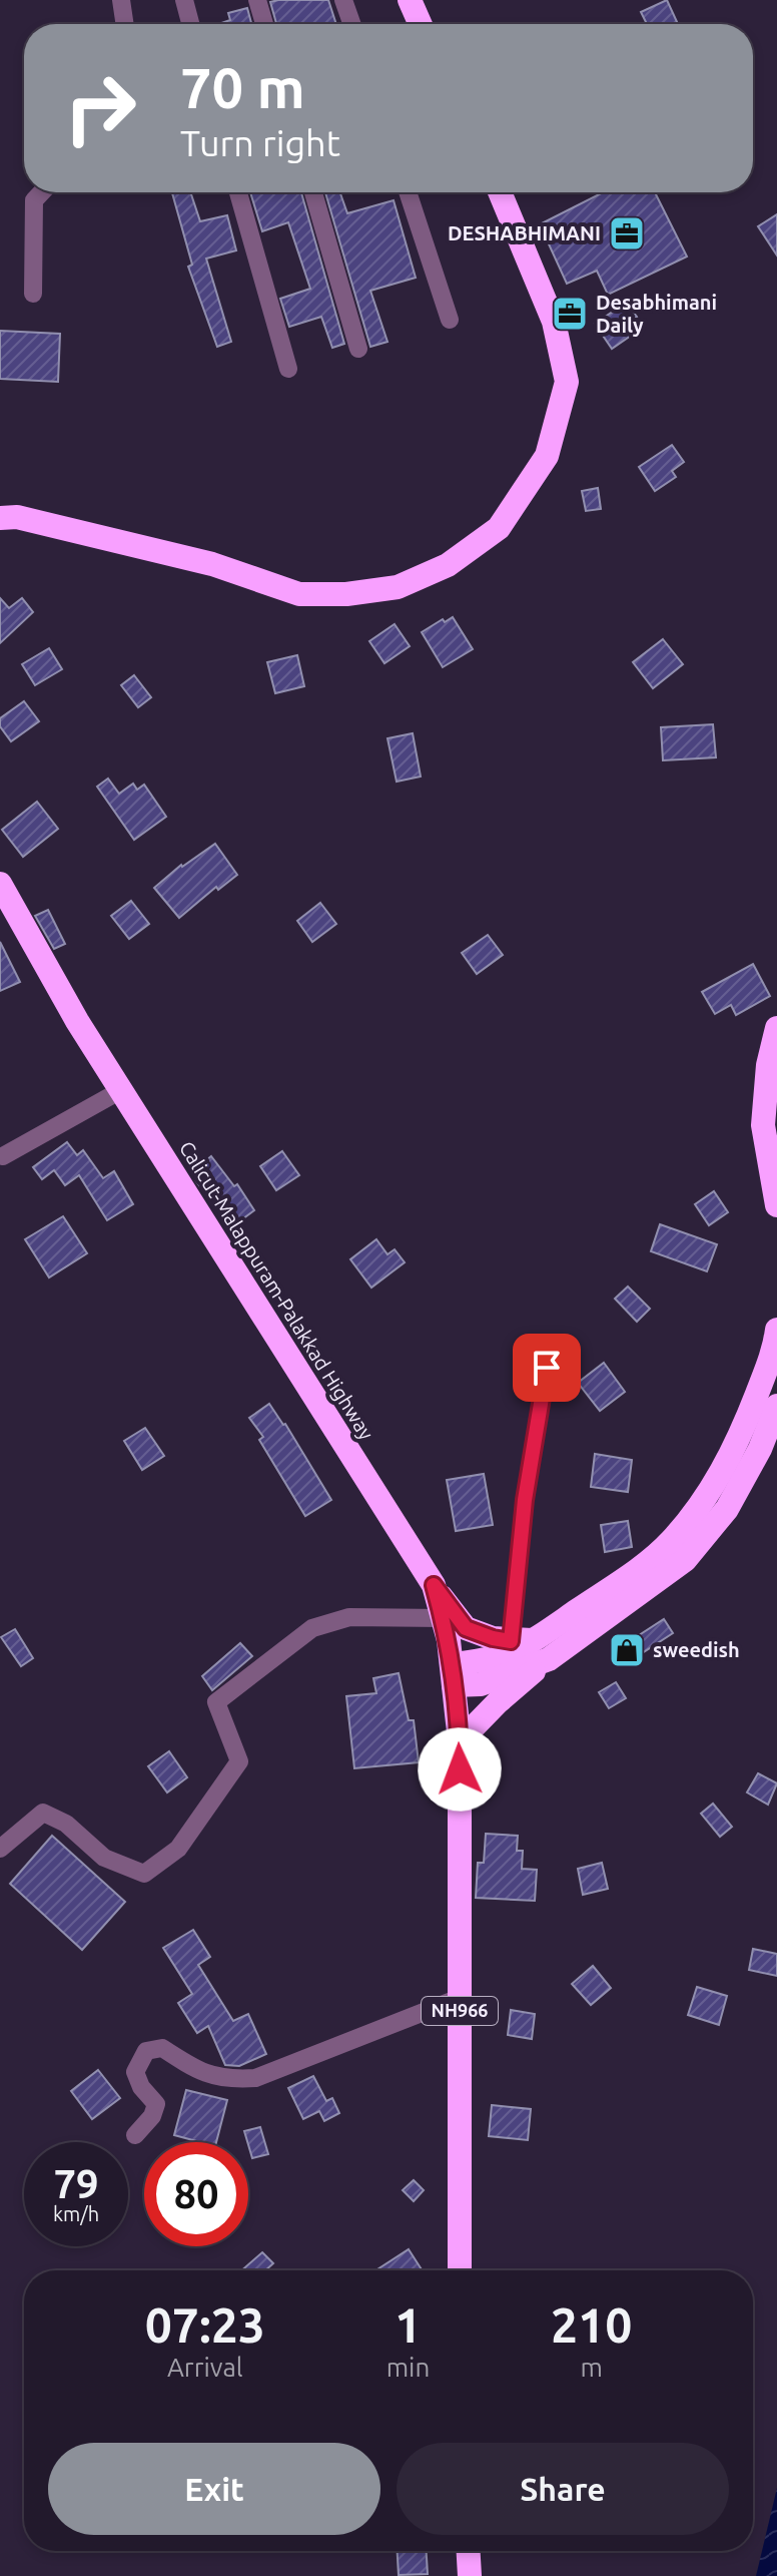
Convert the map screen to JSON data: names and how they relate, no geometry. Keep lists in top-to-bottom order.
{
  "streets": {
    "highway": ["Calicut-Malappuram-Palakkad Highway", "NH966"]
  },
  "crossings": [
    ["Calicut-Malappuram-Palakkad Highway", "NH966"]
  ],
  "places": {
    "office": ["DESHABHIMANI", "Desabhimani Daily"],
    "shop": ["sweedish"]
  },
  "page": {
    "turn": ["70 m", "Turn right"],
    "speed": "79 km/h",
    "limit": "80",
    "eta": [
      "07:23",
      "Arrival",
      "1",
      "min",
      "210",
      "m"
    ],
    "buttons": ["Exit", "Share"]
  }
}
